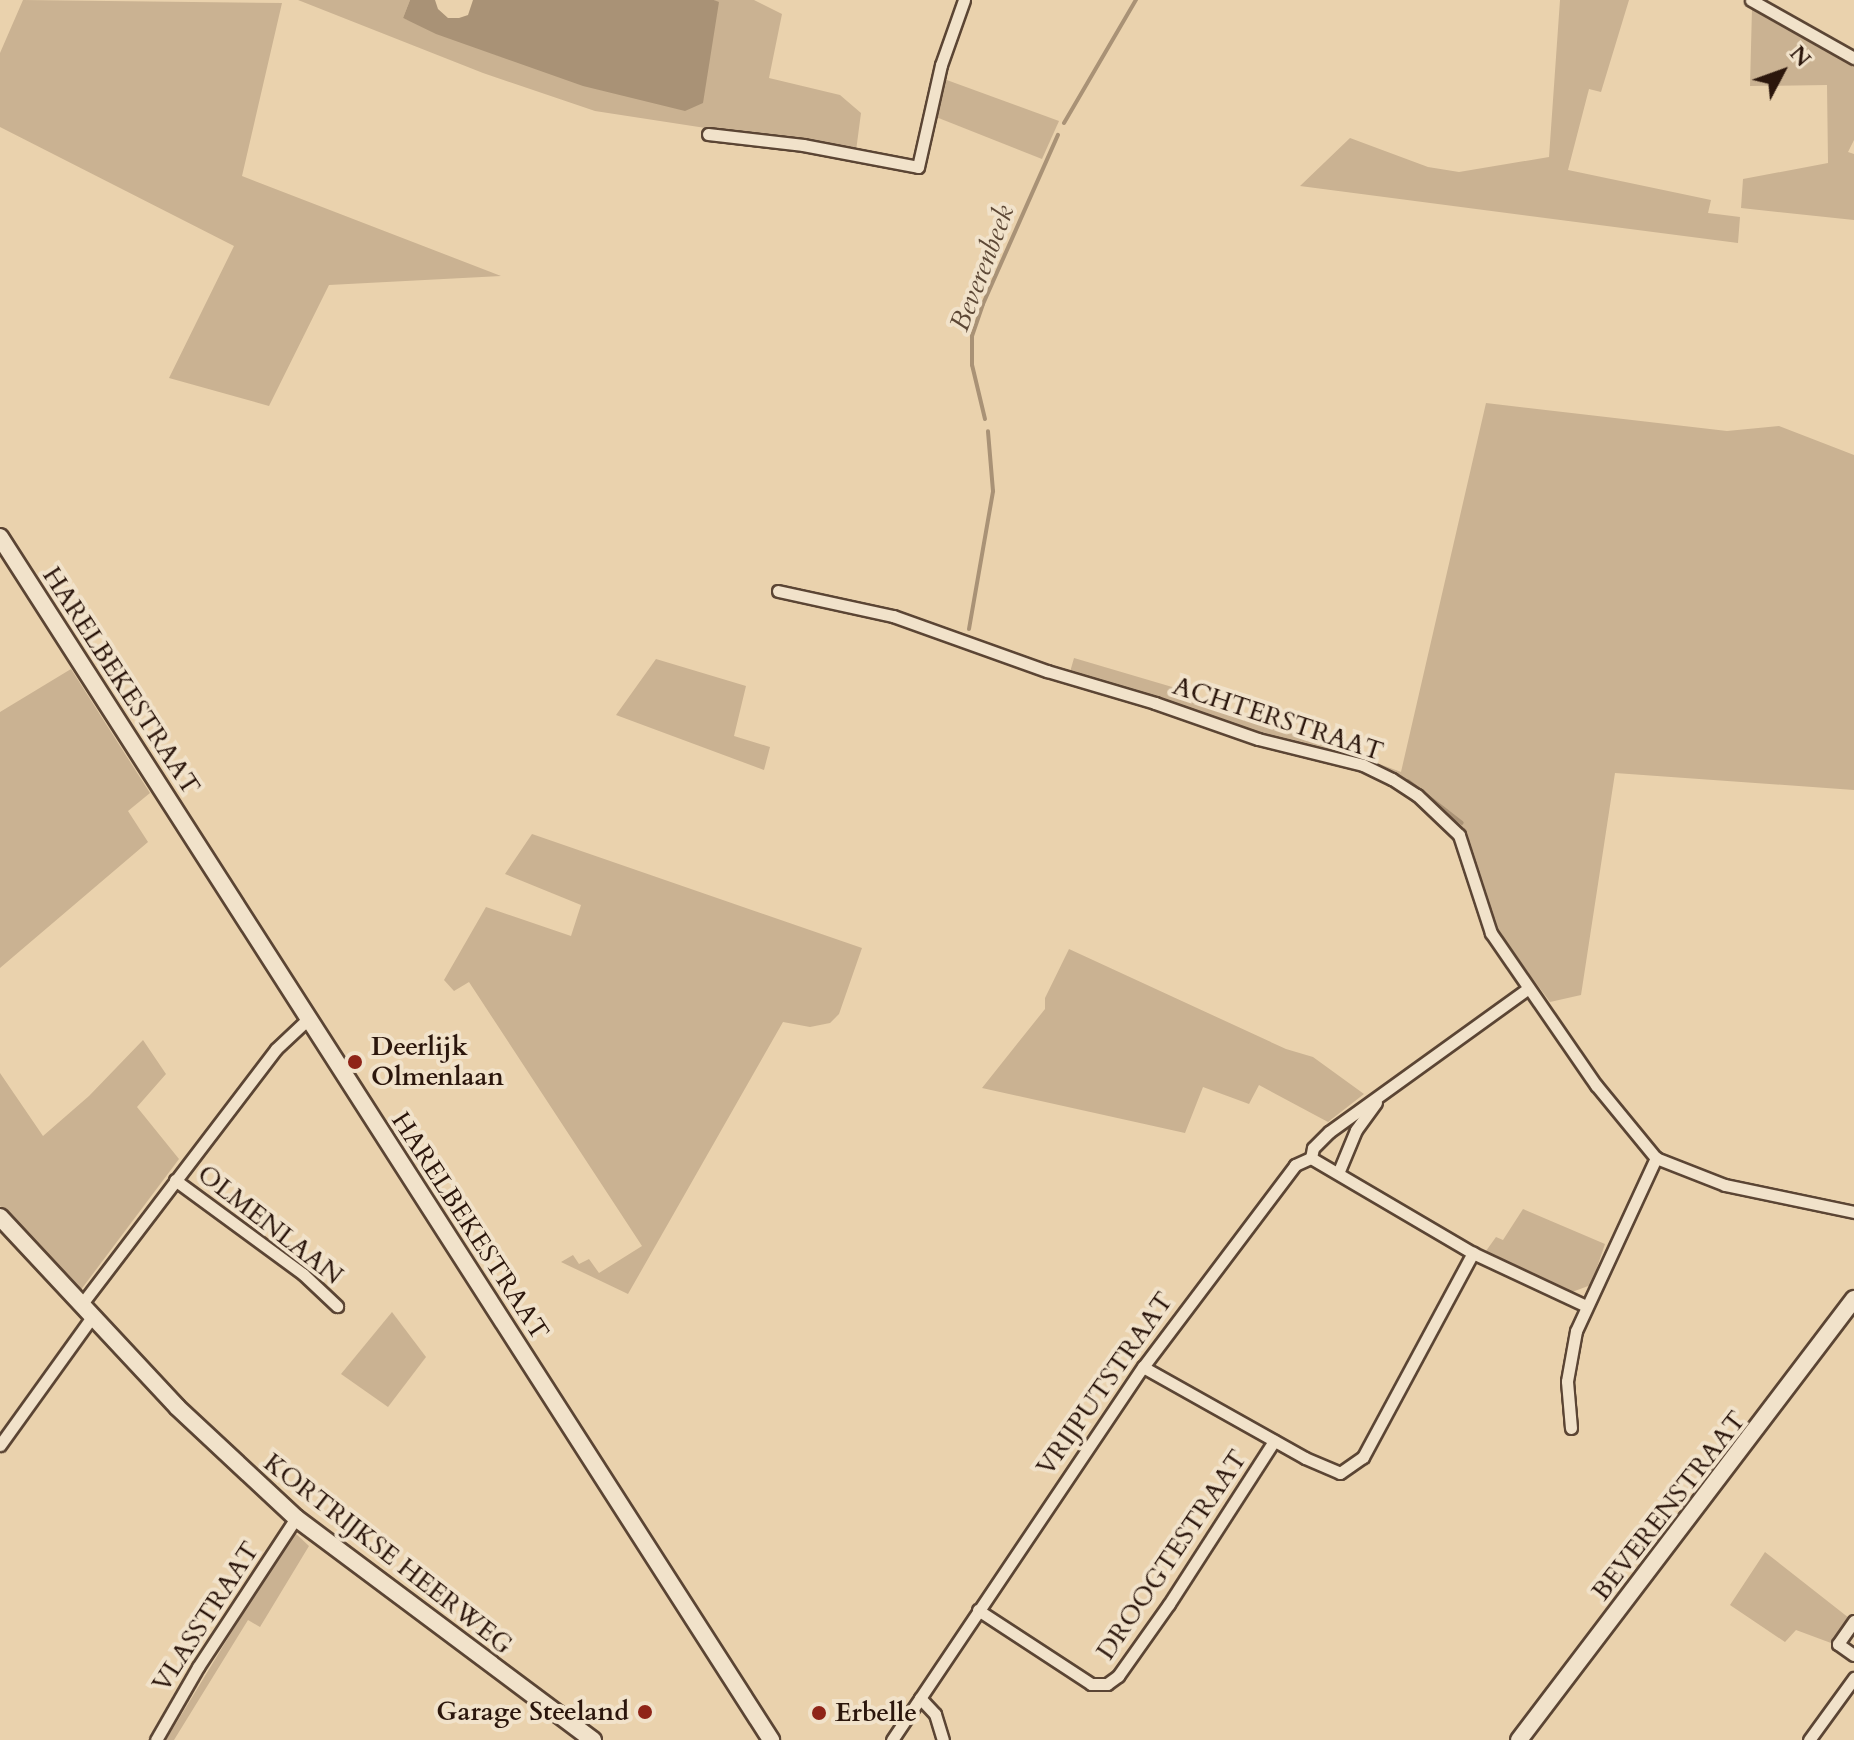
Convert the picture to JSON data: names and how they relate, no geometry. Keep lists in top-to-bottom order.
{
  "streets": {
    "street": [
      "HARELBEKESTRAAT",
      "ACHTERSTRAAT",
      "OLMENLAAN",
      "VRIJPUTSTRAAT",
      "BEVERENSTRAAT",
      "KORTRIJKSE HEERWEG",
      "DROOGTESTRAAT",
      "VLASSTRAAT"
    ]
  },
  "crossings": [
    ["HARELBEKESTRAAT", "OLMENLAAN"],
    ["ACHTERSTRAAT", "VRIJPUTSTRAAT"],
    ["OLMENLAAN", "KORTRIJKSE HEERWEG"],
    ["VRIJPUTSTRAAT", "DROOGTESTRAAT"],
    ["KORTRIJKSE HEERWEG", "VLASSTRAAT"]
  ],
  "water": ["Beverenbeek"],
  "places": ["Deerlijk Olmenlaan", "Garage Steeland", "Erbelle"],
  "north": "top right"
}
